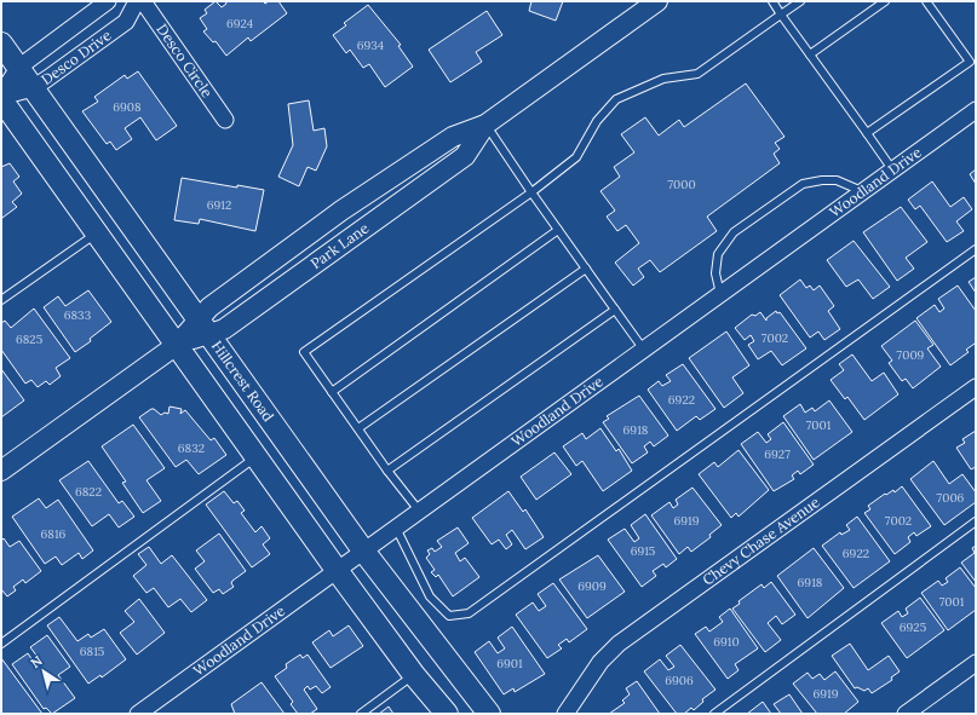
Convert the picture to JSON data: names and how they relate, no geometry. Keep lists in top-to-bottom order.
{
  "streets": {
    "main road": ["Hillcrest Road"],
    "street": [
      "Desco Drive",
      "Desco Circle",
      "Woodland Drive",
      "Park Lane",
      "Chevy Chase Avenue"
    ]
  },
  "crossings": [
    ["Desco Drive", "Hillcrest Road"],
    ["Woodland Drive", "Hillcrest Road"],
    ["Park Lane", "Hillcrest Road"]
  ],
  "house_numbers": [
    "6924",
    "6934",
    "6908",
    "7000",
    "6912",
    "6833",
    "7002",
    "6825",
    "7009",
    "6922",
    "7001",
    "6918",
    "6832",
    "6927",
    "6822",
    "7006",
    "6919",
    "7002",
    "6816",
    "6915",
    "6922",
    "6918",
    "6909",
    "7001",
    "6925",
    "6910",
    "6815",
    "6901",
    "6906",
    "6919"
  ],
  "north": "top left"
}
